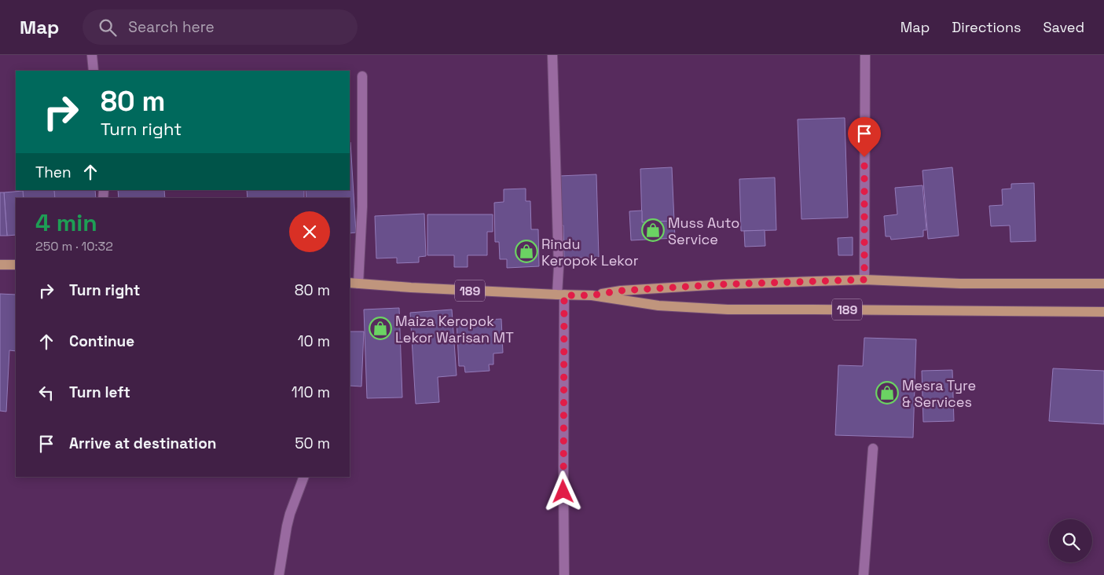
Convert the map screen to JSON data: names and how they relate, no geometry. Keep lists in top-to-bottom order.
{
  "streets": {
    "main road": ["189"]
  },
  "places": {
    "shop": [
      "Muss Auto Service",
      "Rindu Keropok Lekor",
      "Maiza Keropok Lekor Warisan MT",
      "Mesra Tyre & Services"
    ]
  },
  "page": {
    "header": "Map",
    "search": "Search here",
    "nav": ["Map", "Directions", "Saved"],
    "turn": ["80 m", "Turn right"],
    "then": "Then",
    "heading": ["4 min", "250 m · 10:32"],
    "list": [
      {
        "name": "Turn right",
        "value": "80 m"
      },
      {
        "name": "Continue",
        "value": "10 m"
      },
      {
        "name": "Turn left",
        "value": "110 m"
      },
      {
        "name": "Arrive at destination",
        "value": "50 m"
      }
    ]
  }
}
